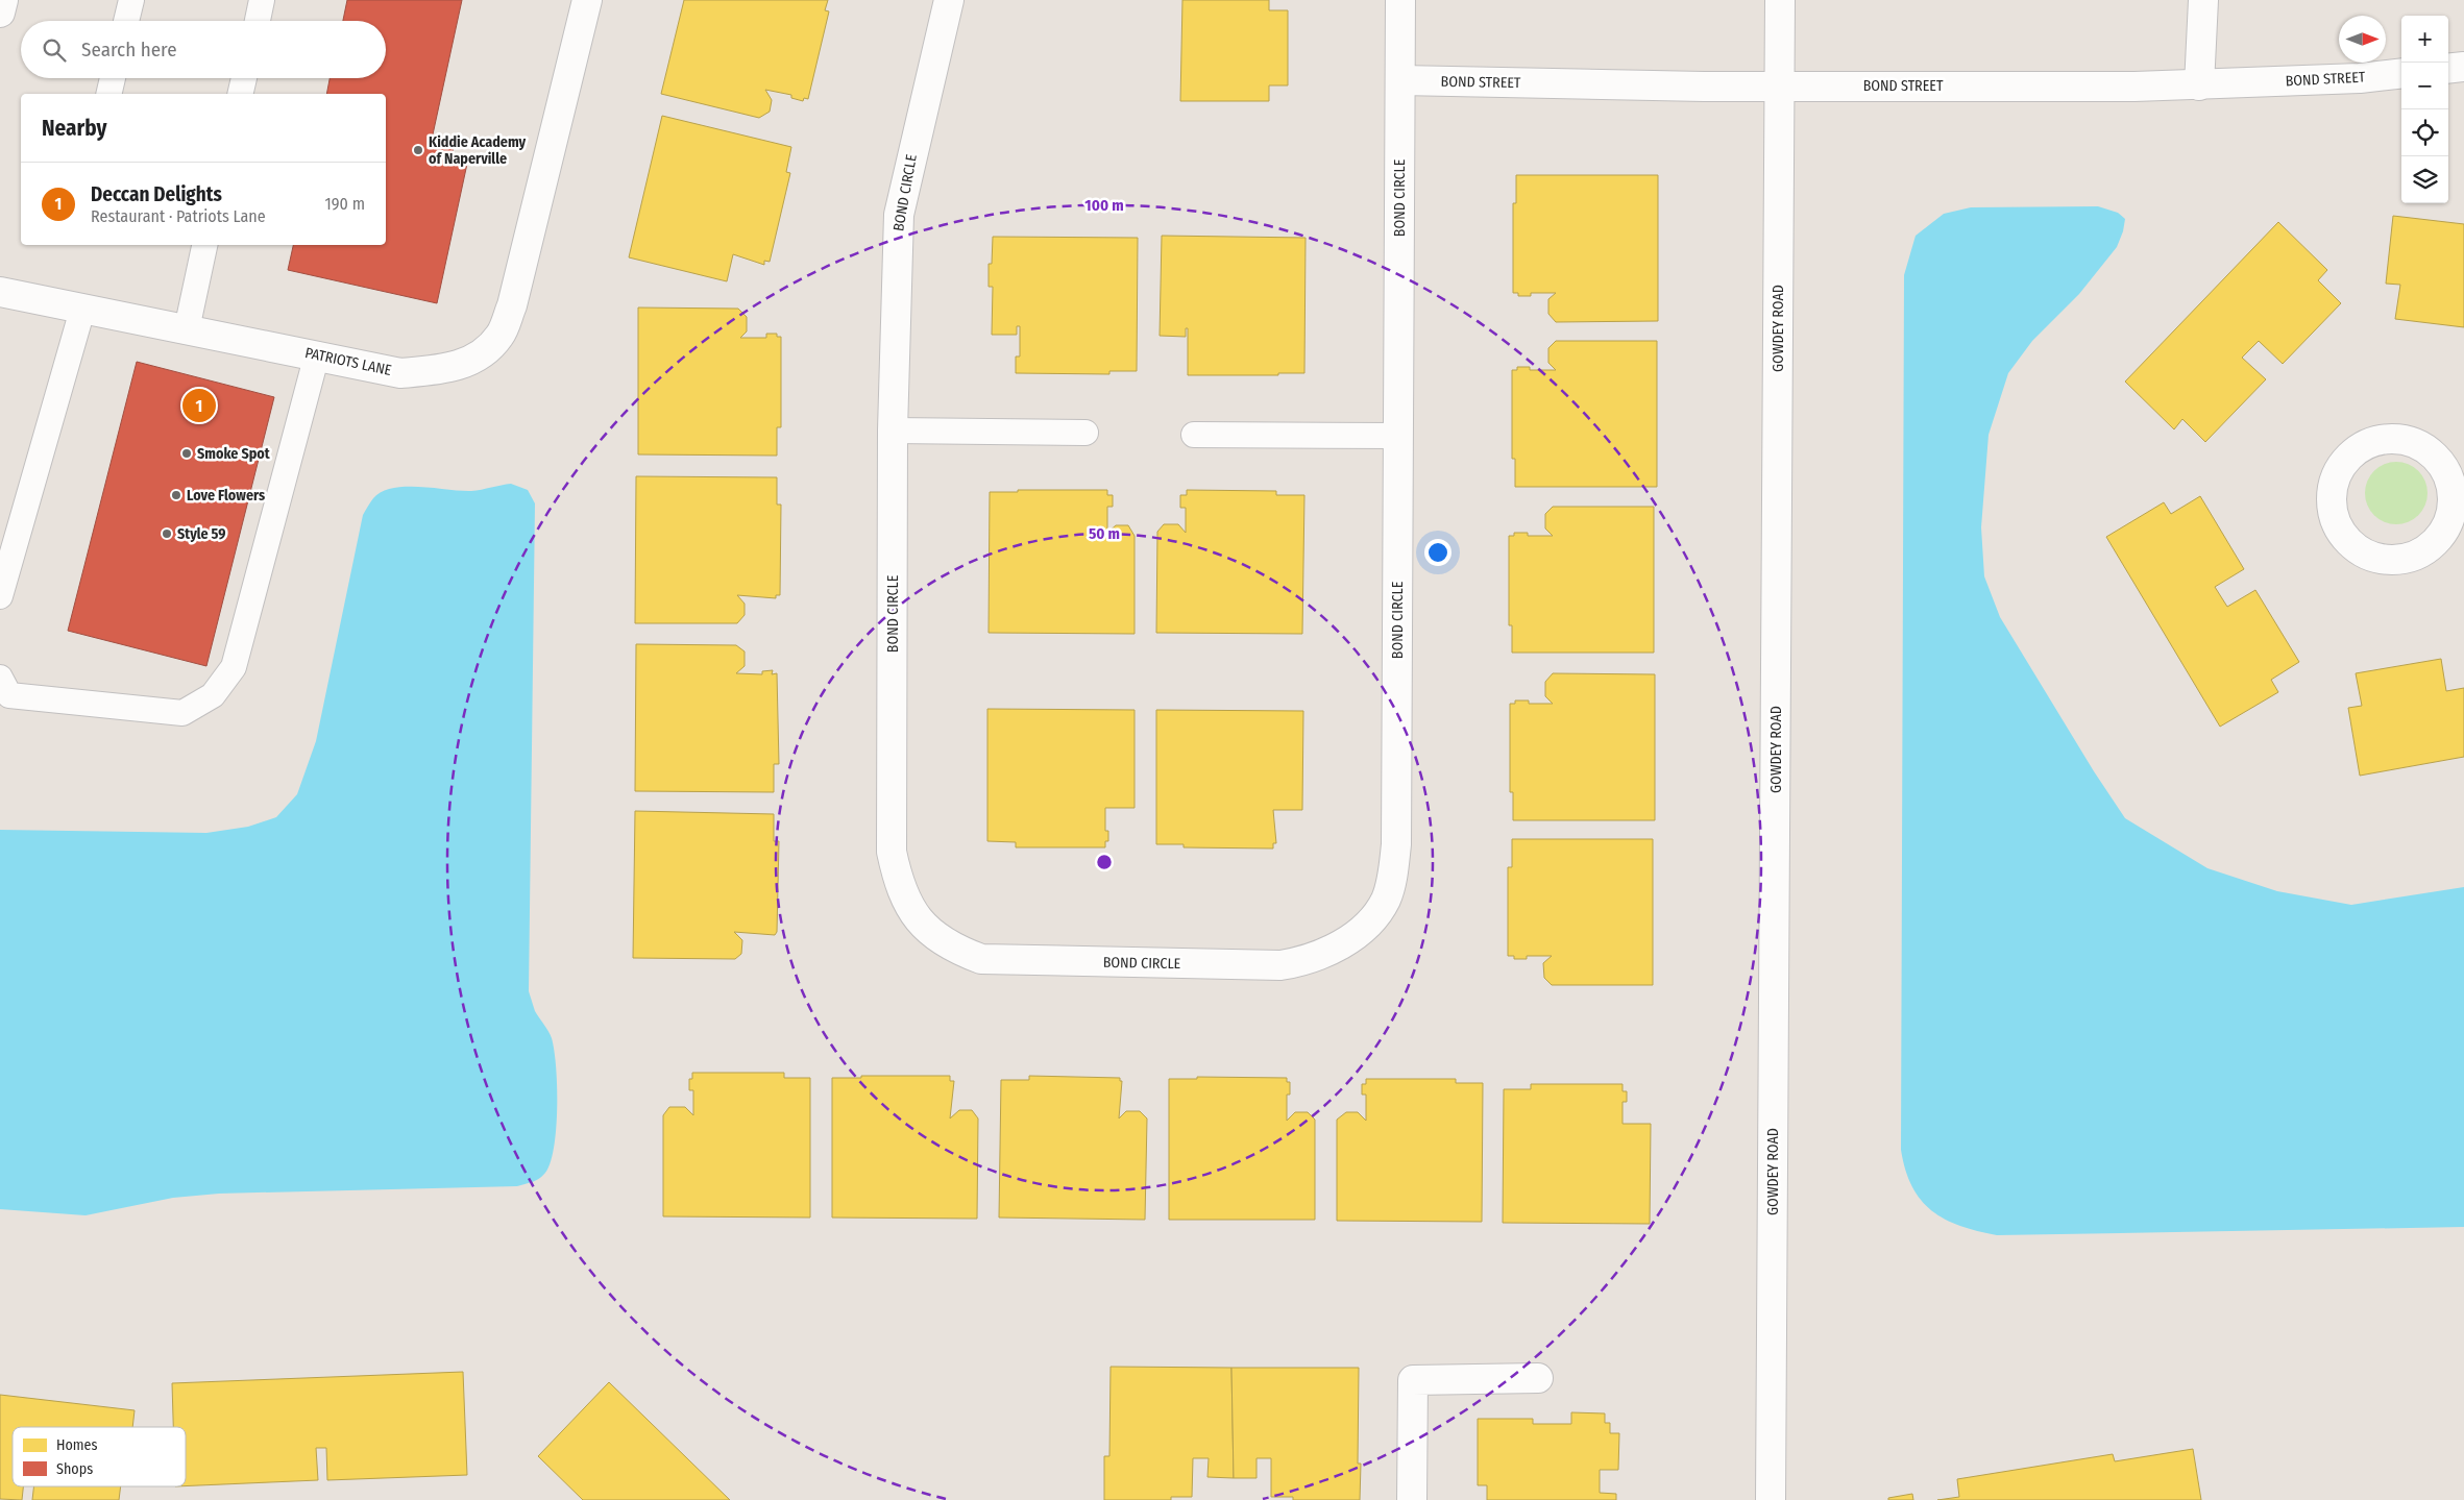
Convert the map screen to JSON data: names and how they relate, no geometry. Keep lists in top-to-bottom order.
{
  "streets": {
    "street": [
      "BOND STREET",
      "BOND CIRCLE",
      "GOWDEY ROAD",
      "PATRIOTS LANE"
    ]
  },
  "crossings": [
    ["BOND STREET", "BOND CIRCLE"],
    ["BOND STREET", "GOWDEY ROAD"]
  ],
  "places": [
    "Kiddie Academy of Naperville",
    "Smoke Spot",
    "Love Flowers",
    "Style 59"
  ],
  "legend": ["Homes", "Shops"],
  "north": "right",
  "page": {
    "map_buttons": ["+", "−"],
    "search": "Search here",
    "heading": "Nearby",
    "list": [
      {
        "mark": "1",
        "name": "Deccan Delights",
        "note": "Restaurant · Patriots Lane",
        "value": "190 m"
      }
    ],
    "pins": "1"
  },
  "rings": ["100 m", "50 m"]
}
